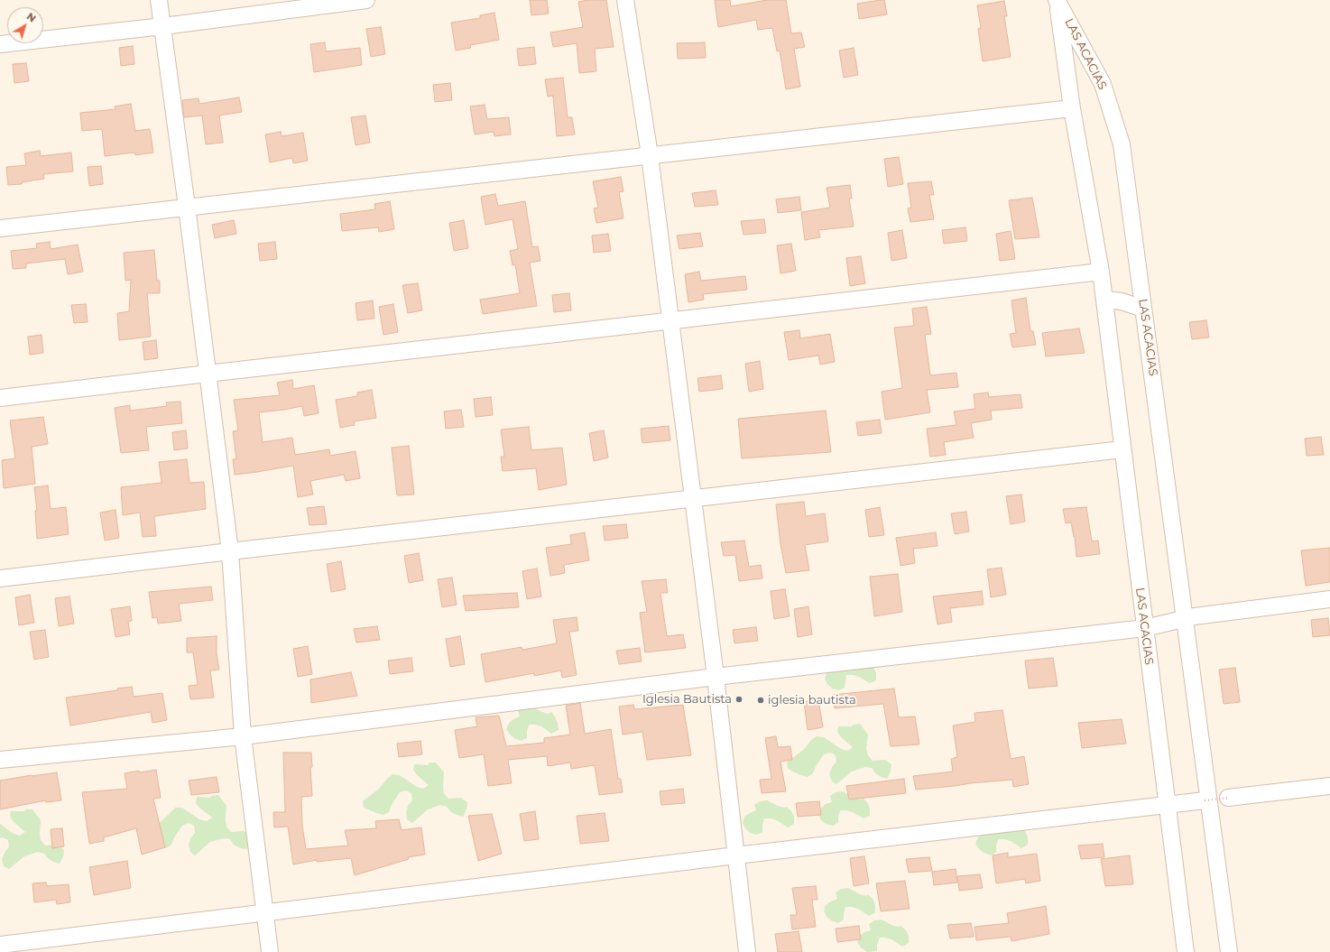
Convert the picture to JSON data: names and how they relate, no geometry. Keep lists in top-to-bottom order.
{
  "streets": {
    "street": ["LAS ACACIAS"]
  },
  "places": ["Iglesia Bautista", "iglesia bautista"],
  "north": "top right"
}
